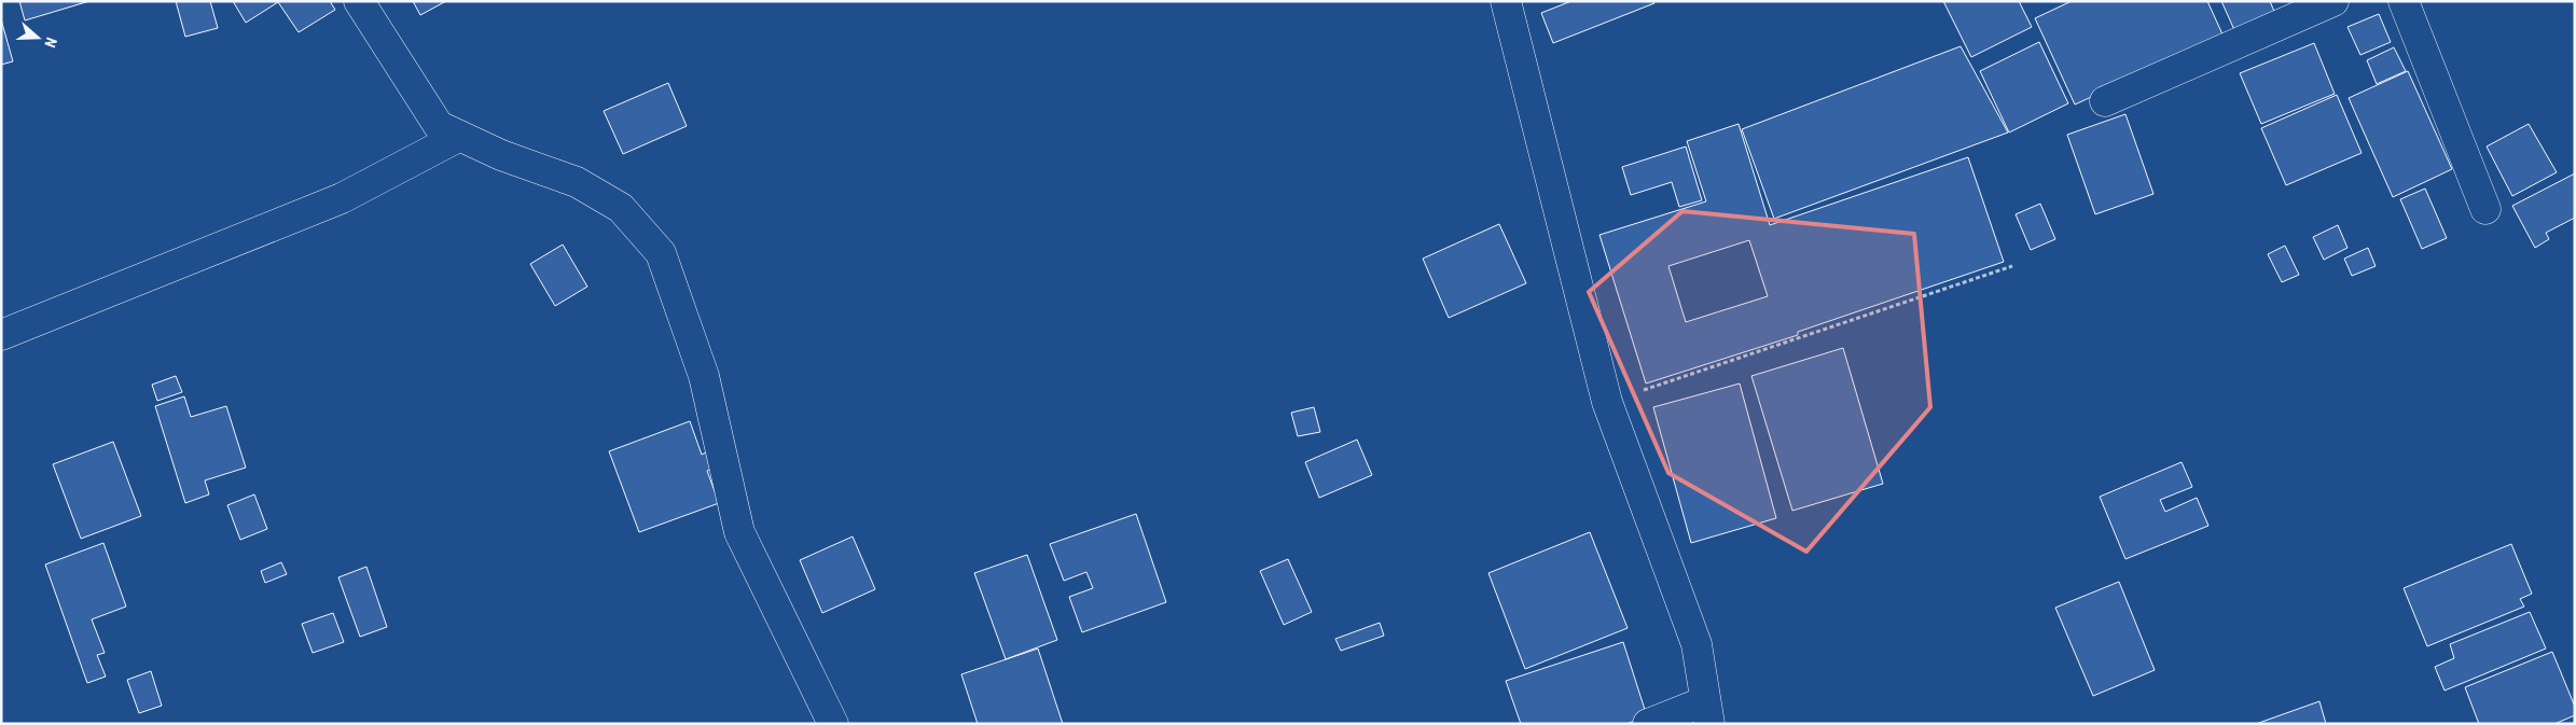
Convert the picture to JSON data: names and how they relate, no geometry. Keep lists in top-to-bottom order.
{
  "north": "right"
}
